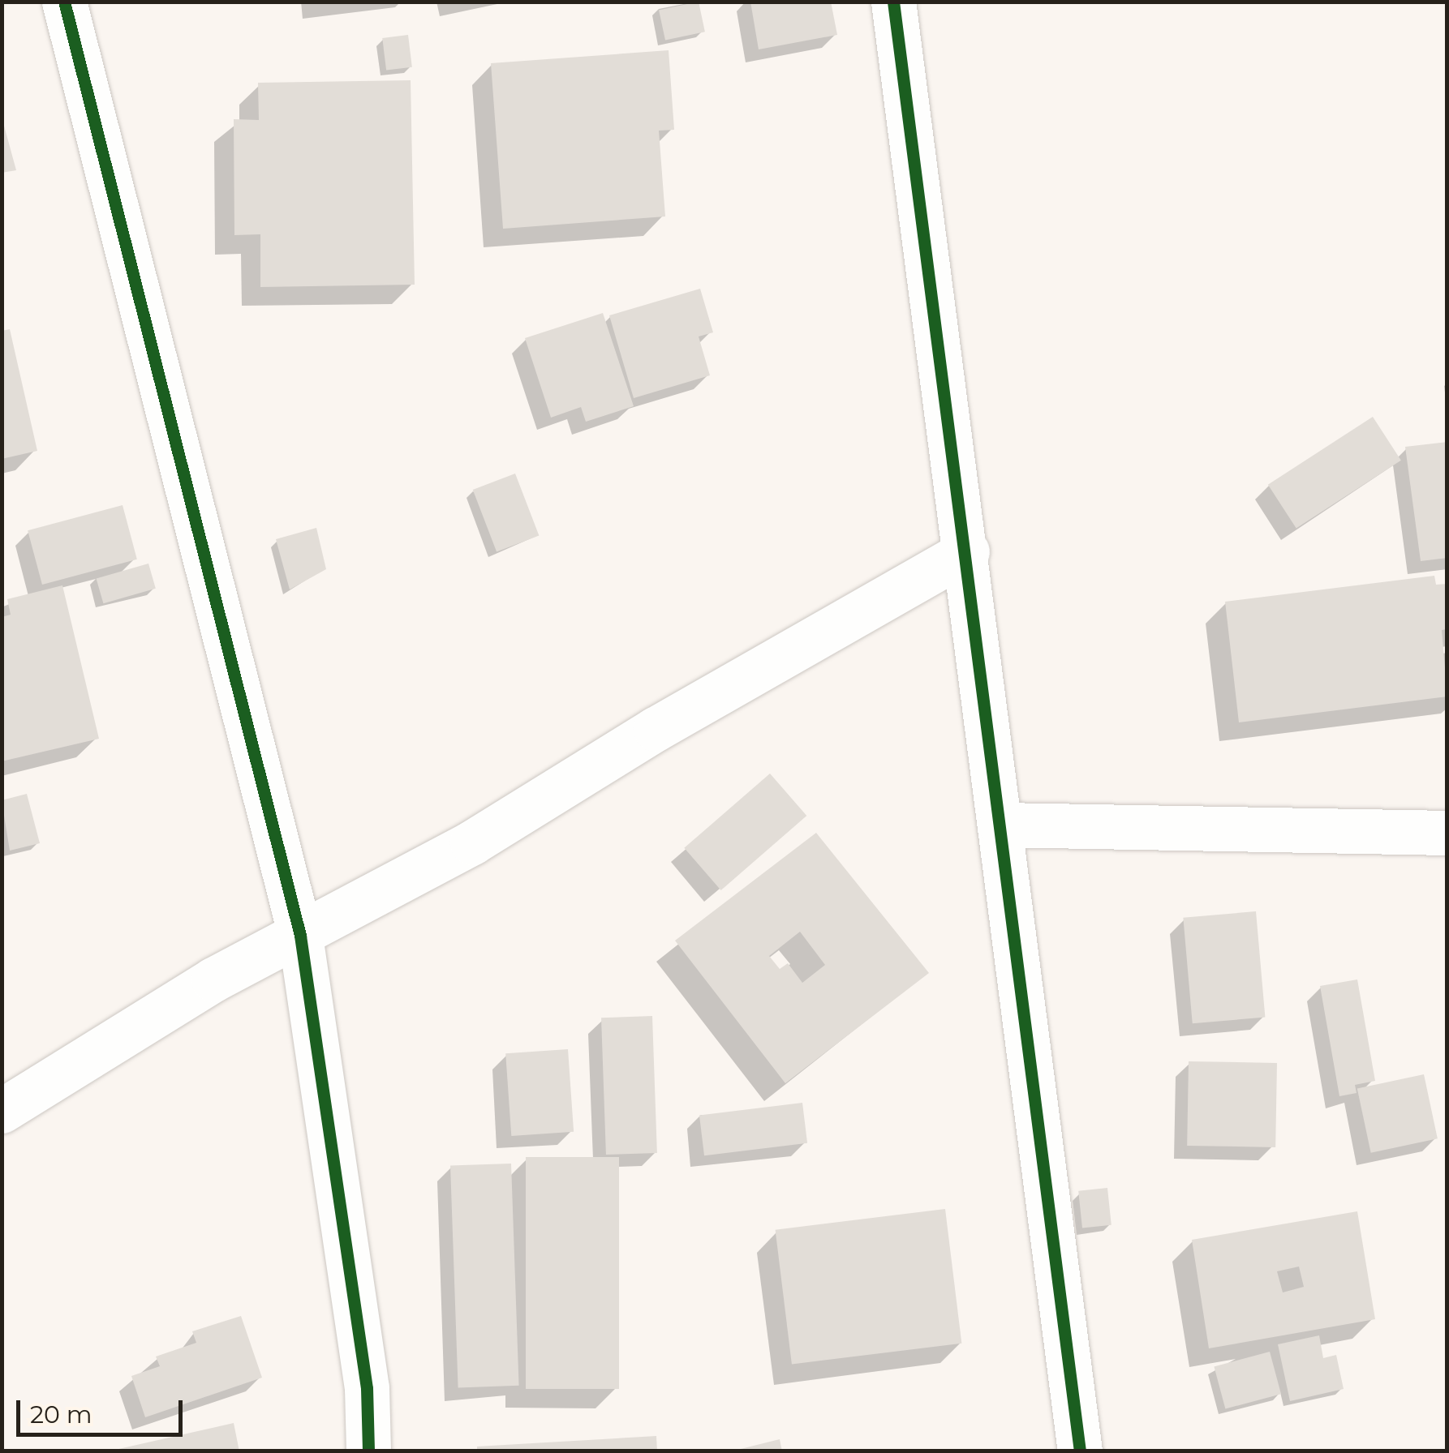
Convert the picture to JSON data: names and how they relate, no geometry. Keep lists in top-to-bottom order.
{
  "scale_bar": "20 m"
}
